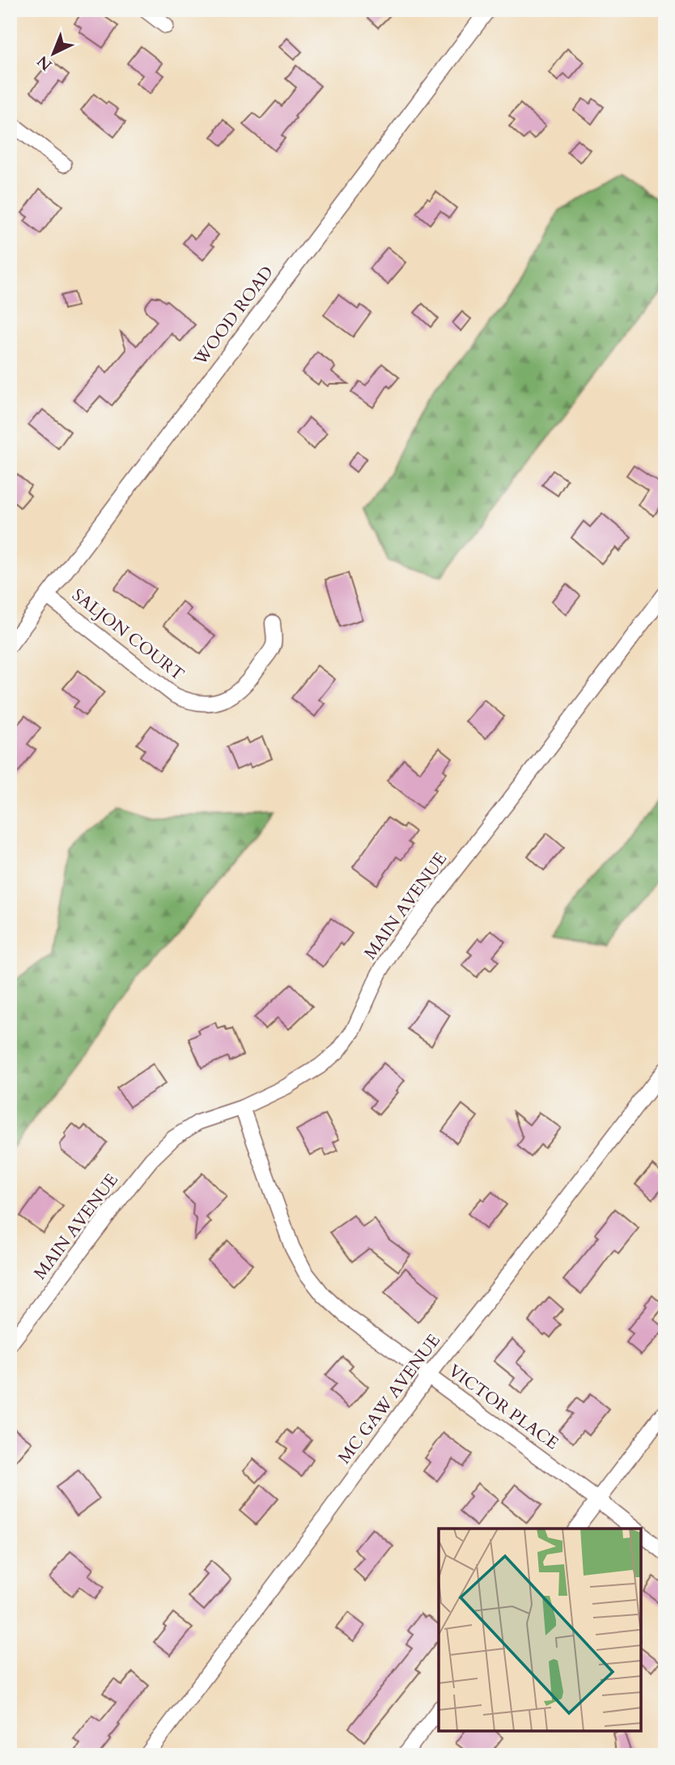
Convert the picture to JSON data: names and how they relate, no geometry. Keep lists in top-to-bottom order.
{
  "streets": {
    "street": [
      "WOOD ROAD",
      "SALJON COURT",
      "MAIN AVENUE",
      "MC GAW AVENUE",
      "VICTOR PLACE"
    ]
  },
  "crossings": [
    ["WOOD ROAD", "SALJON COURT"],
    ["MAIN AVENUE", "VICTOR PLACE"],
    ["MC GAW AVENUE", "VICTOR PLACE"]
  ],
  "north": "bottom left"
}
